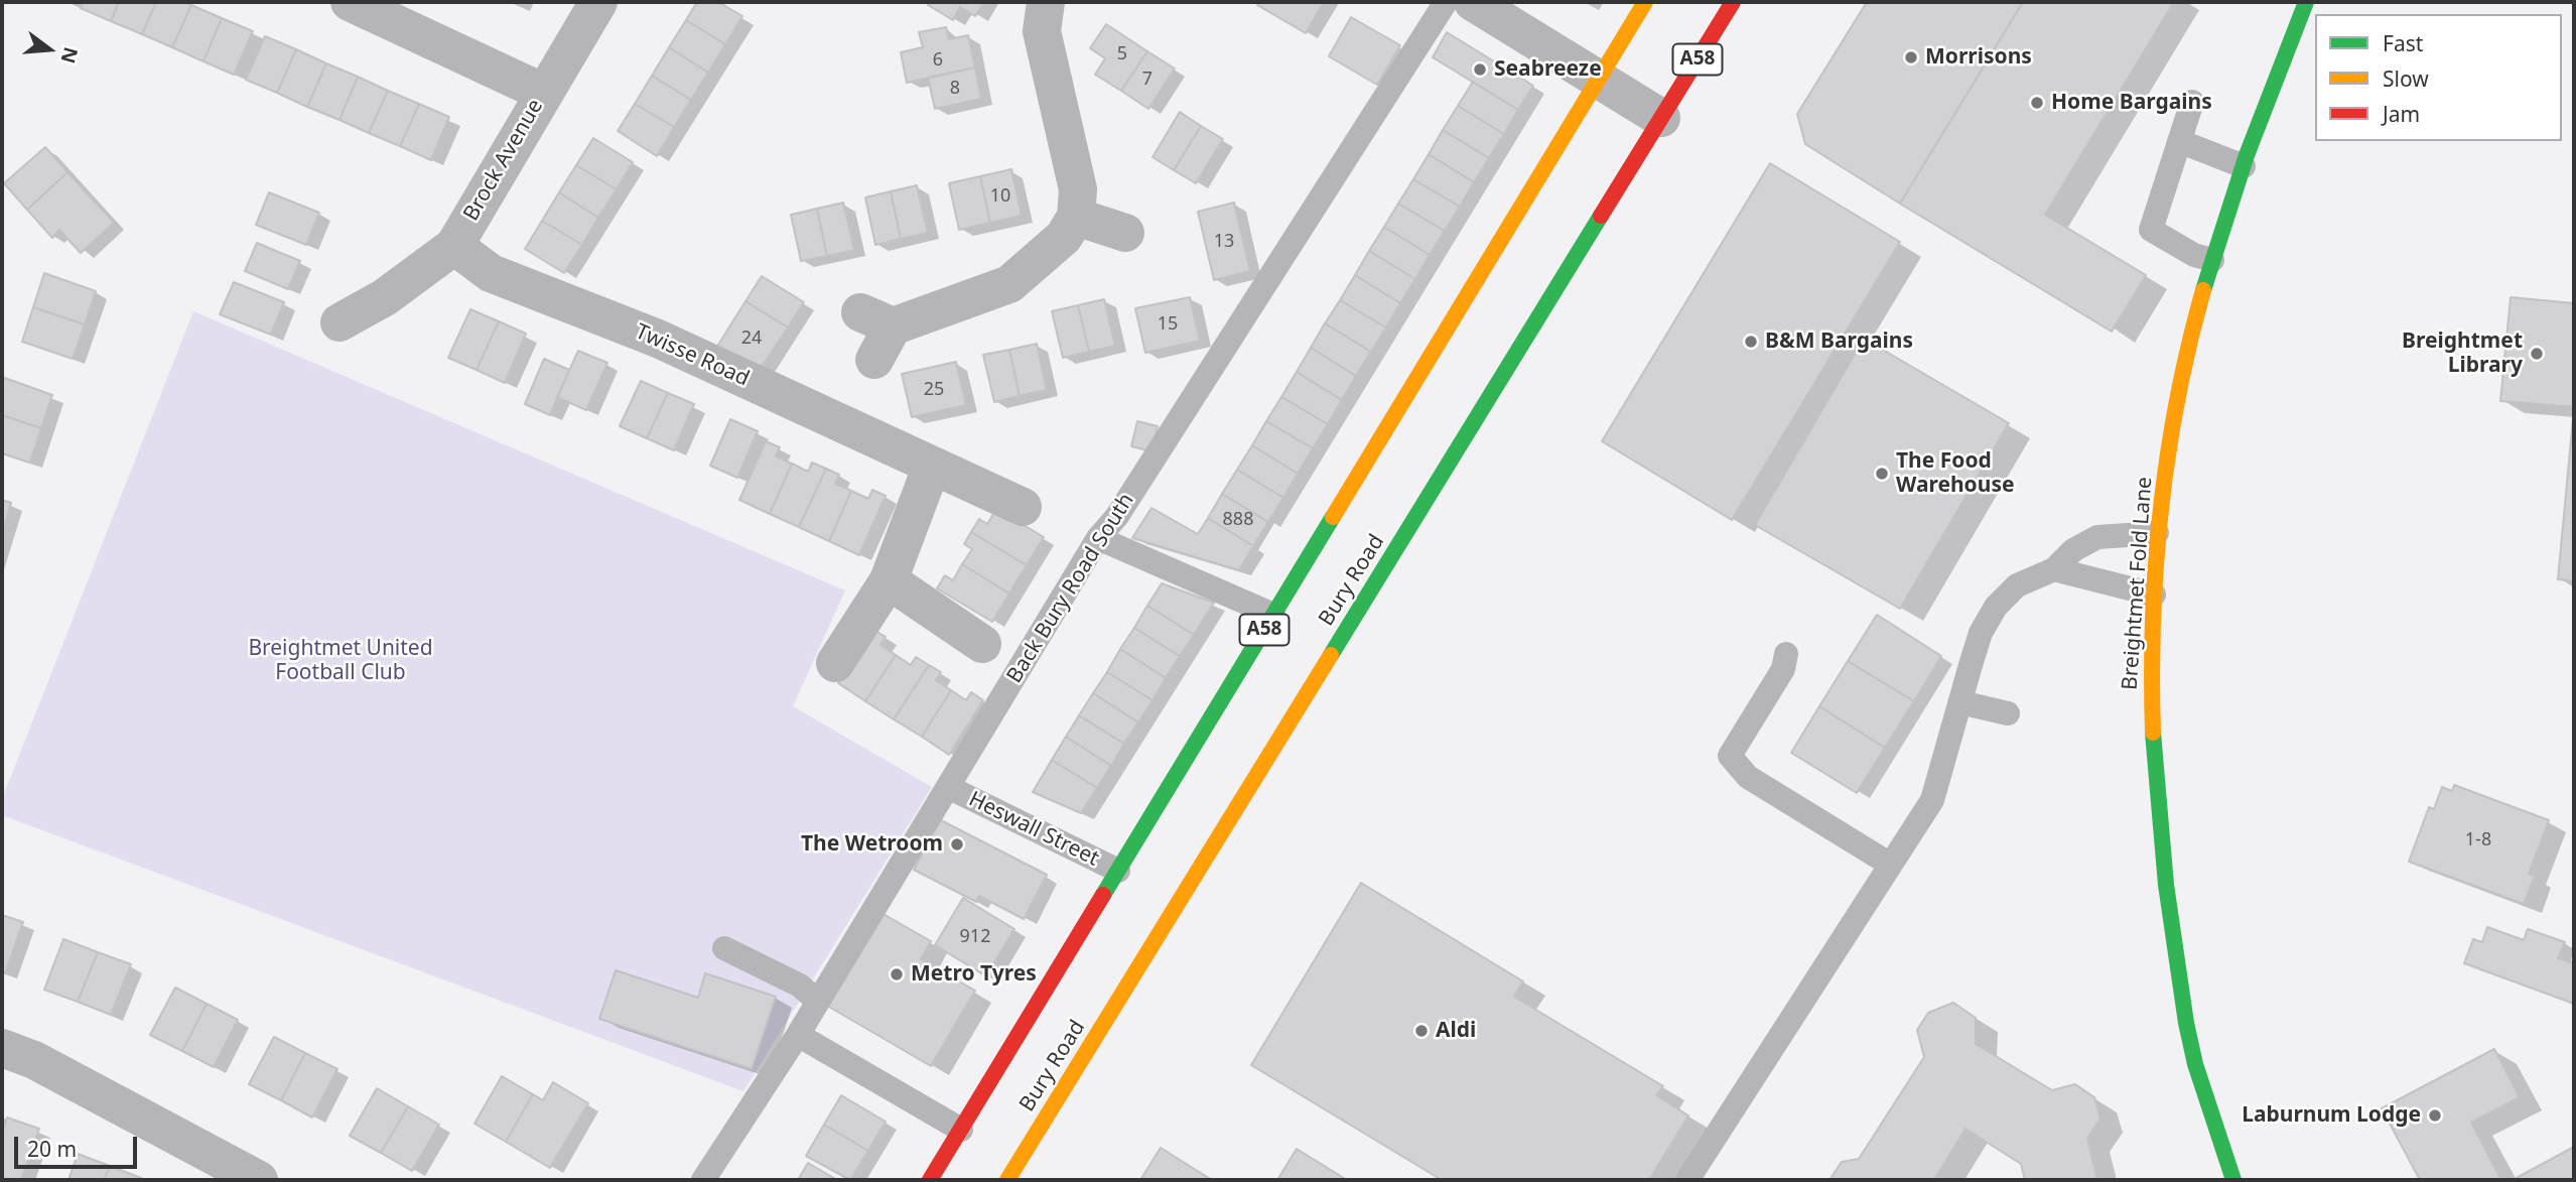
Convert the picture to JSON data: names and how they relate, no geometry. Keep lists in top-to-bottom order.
{
  "streets": {
    "main road": ["A58", "Bury Road", "Breightmet Fold Lane"],
    "street": ["Brock Avenue", "Twisse Road"],
    "lane": ["Back Bury Road South", "Heswall Street"]
  },
  "crossings": [
    ["A58", "Heswall Street"],
    ["Brock Avenue", "Twisse Road"],
    ["Back Bury Road South", "Heswall Street"]
  ],
  "parks": ["Breightmet United Football Club"],
  "places": [
    "Morrisons",
    "Seabreeze",
    "Home Bargains",
    "B&M Bargains",
    "Breightmet Library",
    "The Food Warehouse",
    "The Wetroom",
    "Metro Tyres",
    "Aldi",
    "Laburnum Lodge"
  ],
  "house_numbers": [
    "5",
    "6",
    "7",
    "8",
    "10",
    "13",
    "15",
    "24",
    "25",
    "888",
    "1-8",
    "912"
  ],
  "legend": ["Fast", "Slow", "Jam"],
  "scale_bar": "20 m",
  "north": "right"
}
